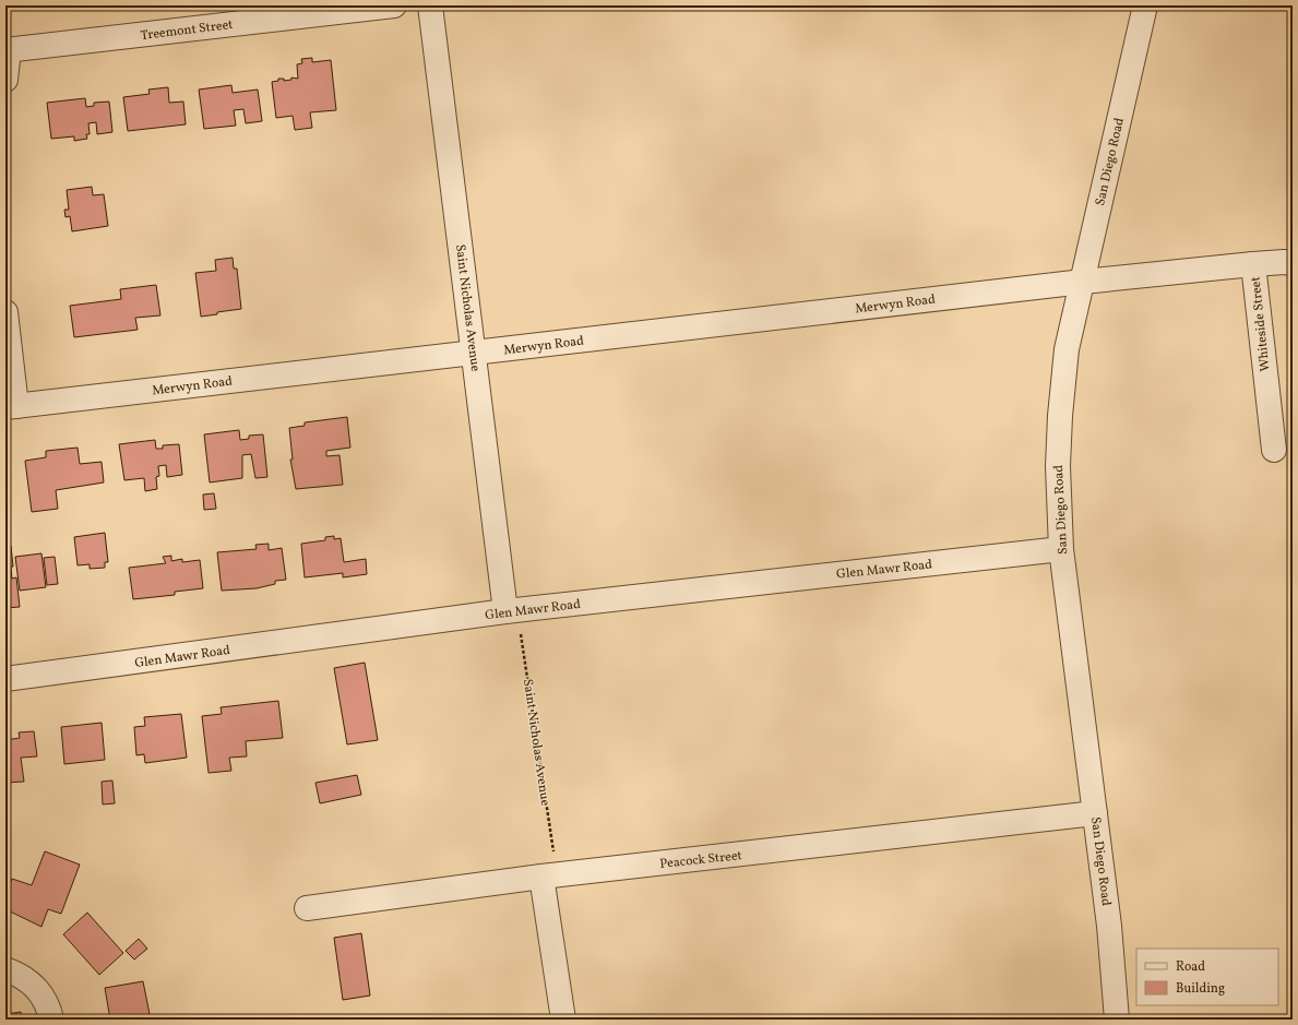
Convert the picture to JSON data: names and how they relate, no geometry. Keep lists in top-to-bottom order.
{
  "streets": {
    "street": [
      "Treemont Street",
      "San Diego Road",
      "Merwyn Road",
      "Saint Nicholas Avenue",
      "Whiteside Street",
      "Glen Mawr Road",
      "Peacock Street"
    ]
  },
  "crossings": [
    ["San Diego Road", "Merwyn Road"],
    ["San Diego Road", "Whiteside Street"],
    ["San Diego Road", "Glen Mawr Road"],
    ["San Diego Road", "Peacock Street"],
    ["Merwyn Road", "Saint Nicholas Avenue"],
    ["Merwyn Road", "Whiteside Street"],
    ["Saint Nicholas Avenue", "Glen Mawr Road"],
    ["Saint Nicholas Avenue", "Peacock Street"]
  ],
  "legend": ["Road", "Building"]
}
